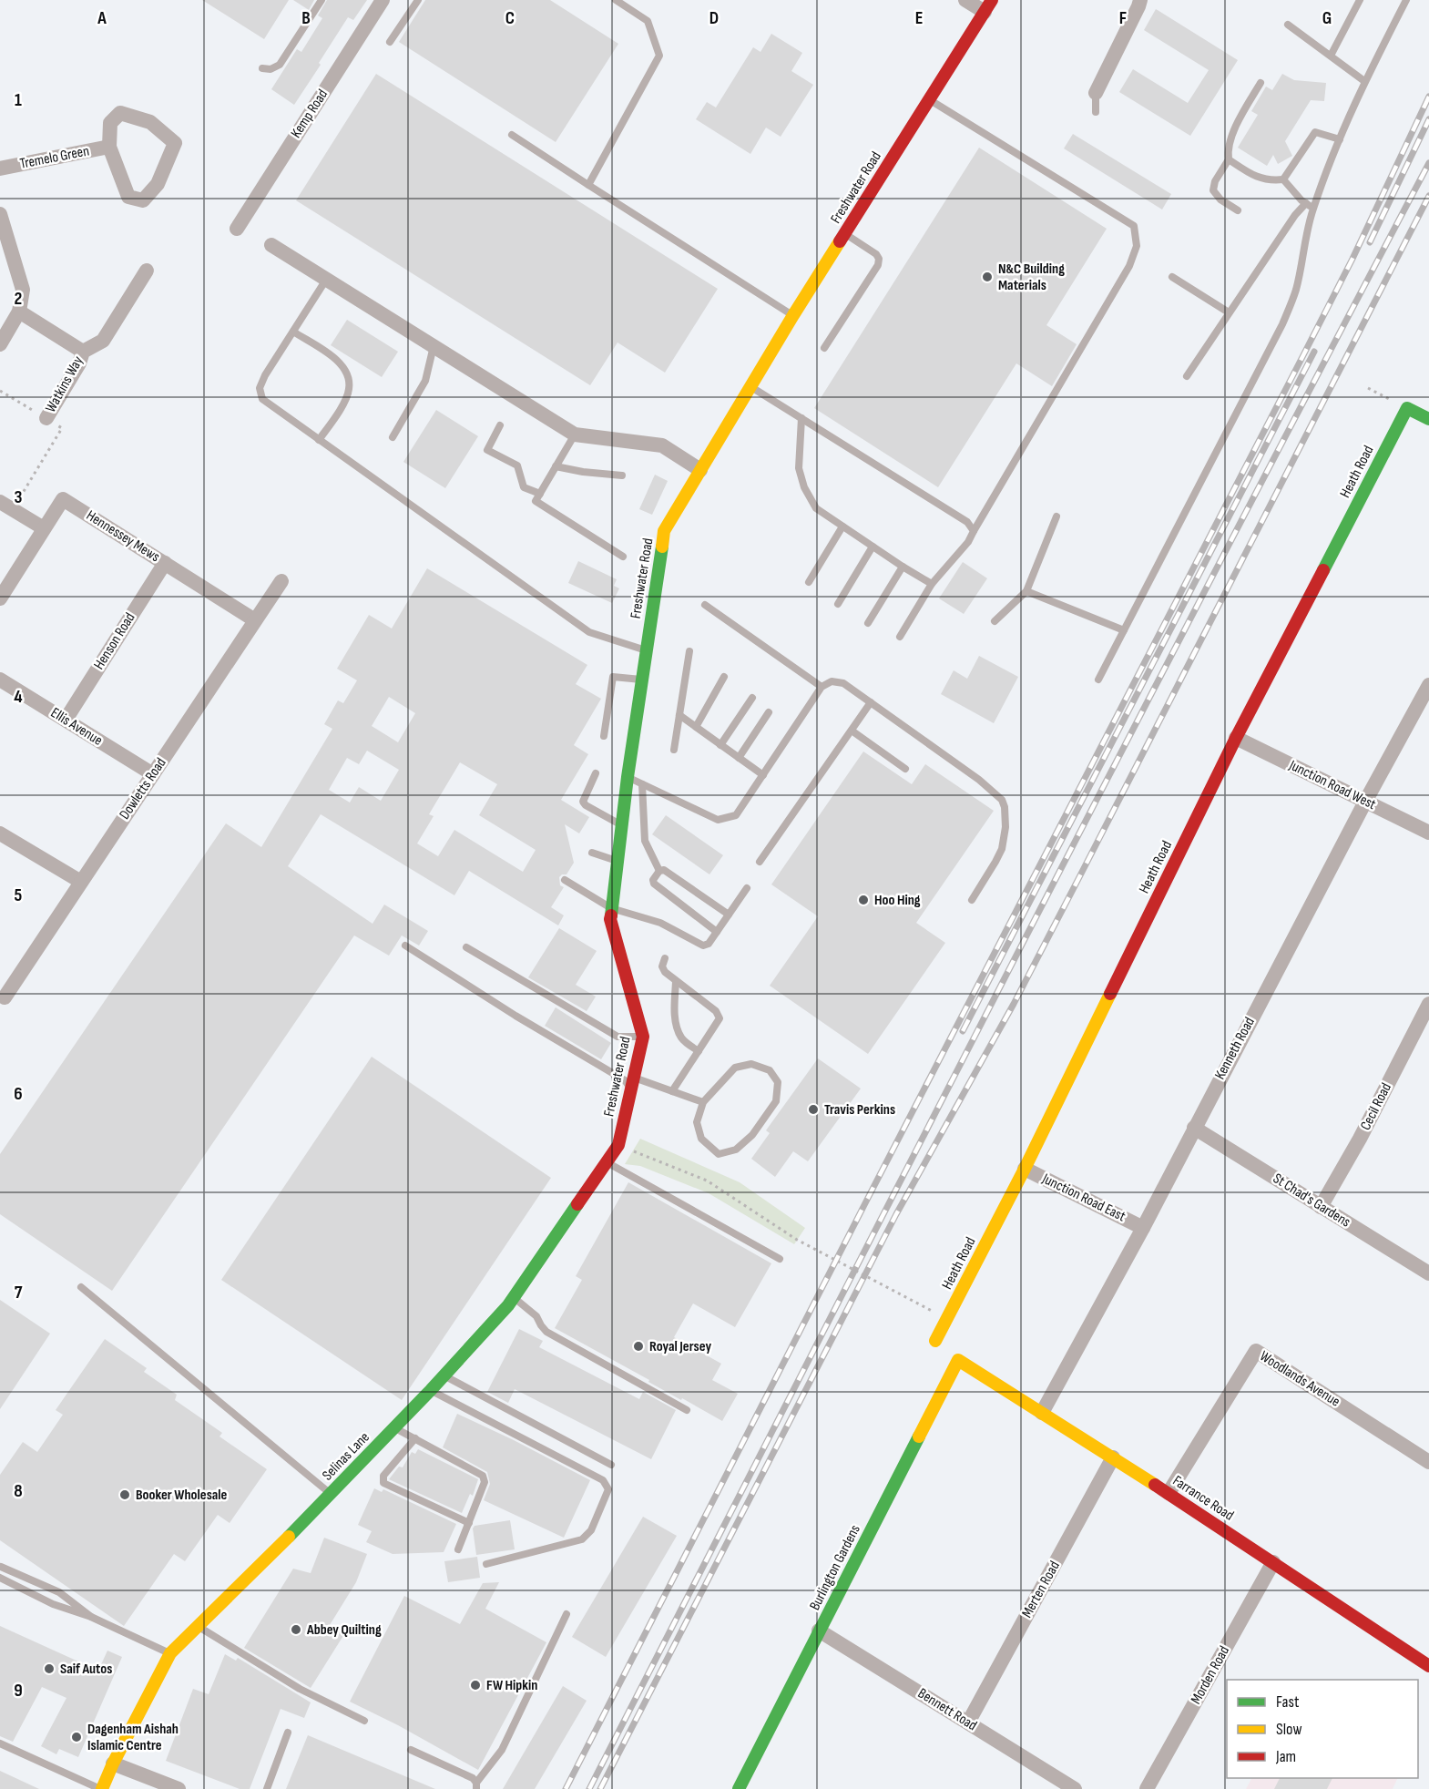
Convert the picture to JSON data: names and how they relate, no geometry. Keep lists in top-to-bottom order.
{
  "streets": {
    "street": [
      "Kemp Road",
      "Tremelo Green",
      "Freshwater Road",
      "Watkins Way",
      "Heath Road",
      "Hennessey Mews",
      "Henson Road",
      "Ellis Avenue",
      "Junction Road West",
      "Dowletts Road",
      "Kenneth Road",
      "Cecil Road",
      "Junction Road East",
      "St Chad's Gardens",
      "Woodlands Avenue",
      "Selinas Lane",
      "Farrance Road",
      "Burlington Gardens",
      "Merten Road",
      "Morden Road",
      "Bennett Road"
    ]
  },
  "crossings": [
    ["Freshwater Road", "Selinas Lane"],
    ["Heath Road", "Junction Road West"],
    ["Heath Road", "Junction Road East"],
    ["Hennessey Mews", "Henson Road"],
    ["Hennessey Mews", "Dowletts Road"],
    ["Henson Road", "Ellis Avenue"],
    ["Ellis Avenue", "Dowletts Road"],
    ["Junction Road West", "Kenneth Road"],
    ["Kenneth Road", "Junction Road East"],
    ["Kenneth Road", "St Chad's Gardens"],
    ["Kenneth Road", "Farrance Road"],
    ["Cecil Road", "St Chad's Gardens"],
    ["Woodlands Avenue", "Farrance Road"],
    ["Farrance Road", "Burlington Gardens"],
    ["Farrance Road", "Merten Road"],
    ["Farrance Road", "Morden Road"],
    ["Burlington Gardens", "Bennett Road"],
    ["Merten Road", "Bennett Road"]
  ],
  "places": [
    "N&C Building Materials",
    "Hoo Hing",
    "Travis Perkins",
    "Royal Jersey",
    "Booker Wholesale",
    "Abbey Quilting",
    "Saif Autos",
    "FW Hipkin",
    "Dagenham Aishah Islamic Centre"
  ],
  "legend": ["Fast", "Slow", "Jam"],
  "grid": {
    "columns": [
      "A",
      "B",
      "C",
      "D",
      "E",
      "F",
      "G"
    ],
    "rows": [
      "1",
      "2",
      "3",
      "4",
      "5",
      "6",
      "7",
      "8",
      "9"
    ]
  }
}
